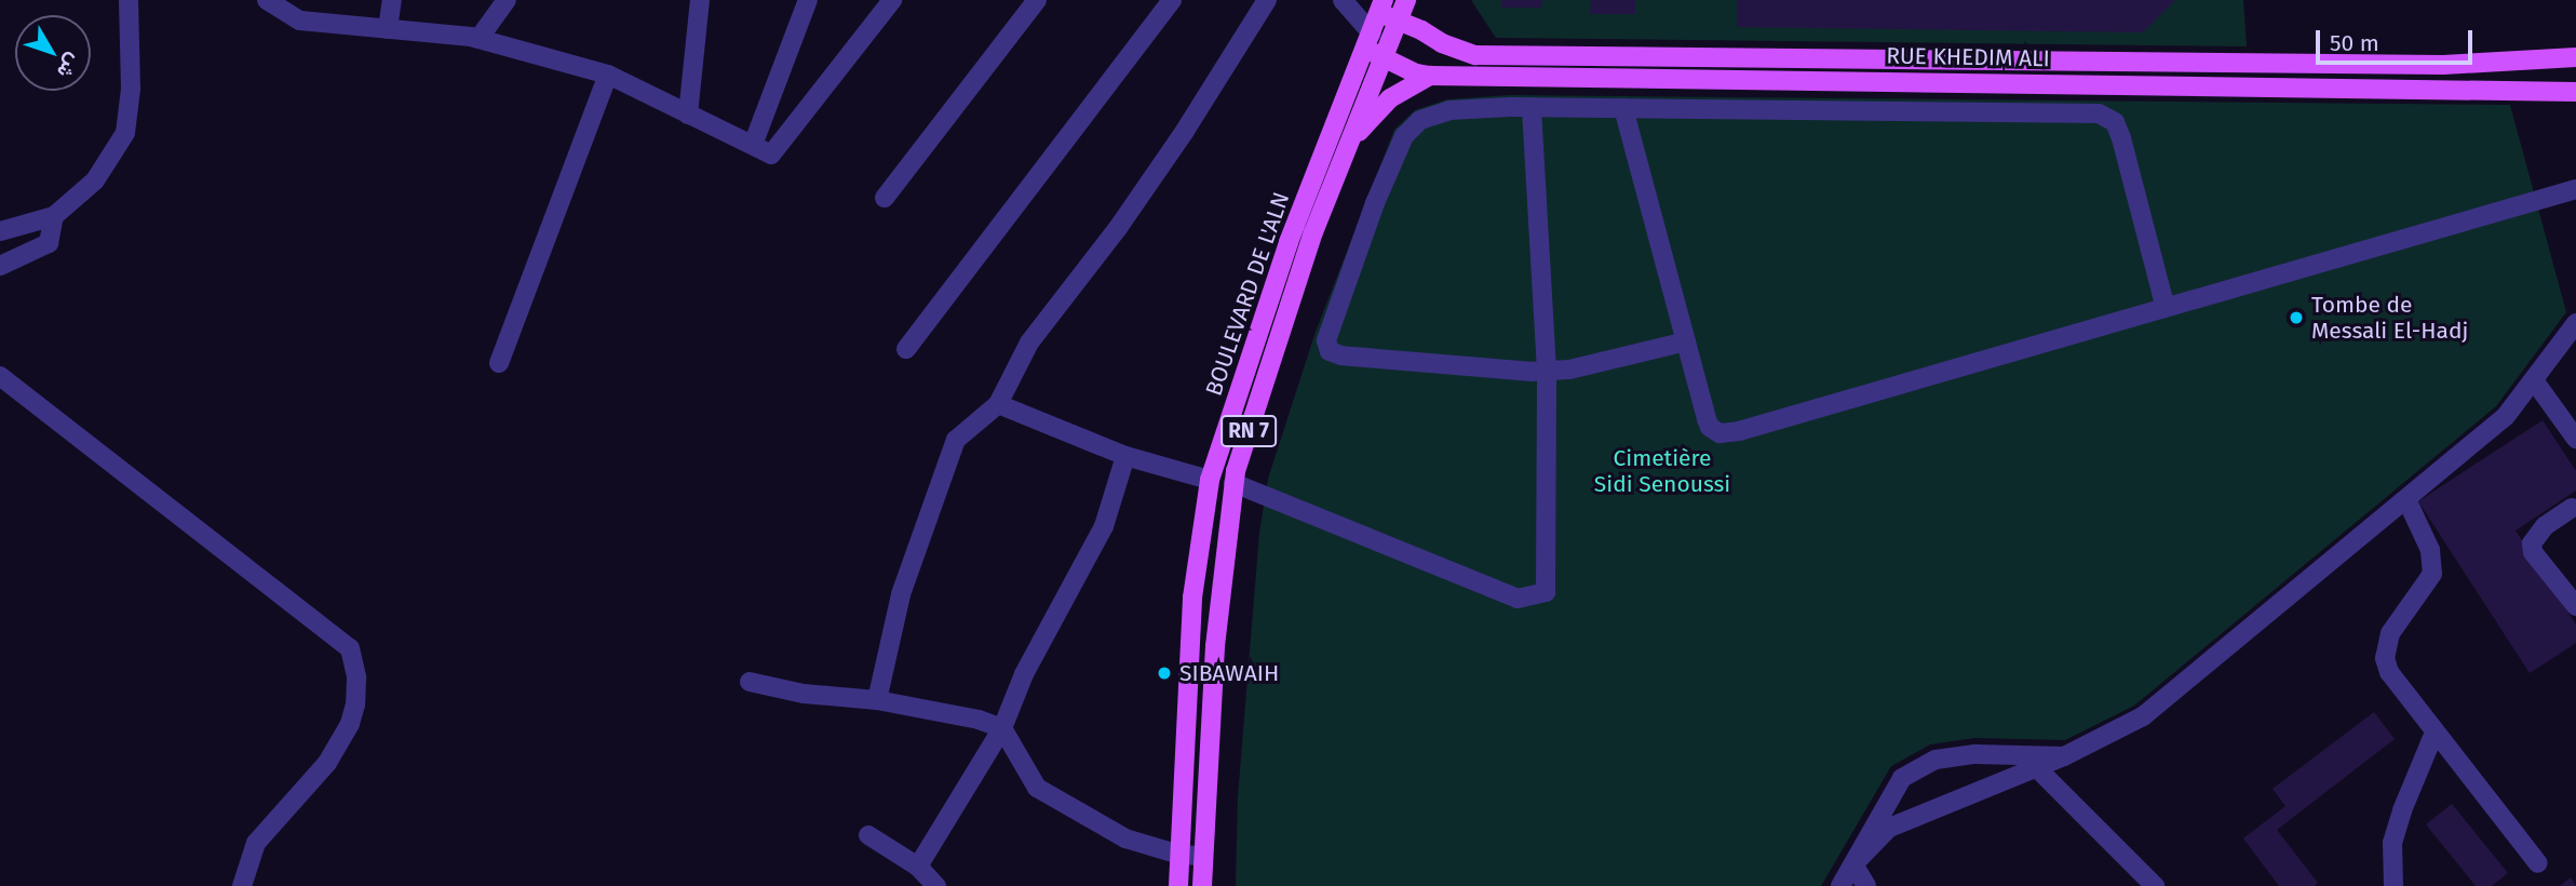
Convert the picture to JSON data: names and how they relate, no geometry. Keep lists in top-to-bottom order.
{
  "streets": {
    "main road": ["RUE KHEDIM ALI", "BOULEVARD DE L'ALN", "RN 7"]
  },
  "crossings": [
    ["RUE KHEDIM ALI", "BOULEVARD DE L'ALN"]
  ],
  "parks": ["Cimetière Sidi Senoussi"],
  "places": ["Tombe de Messali El-Hadj", "SIBAWAIH"],
  "scale_bar": "50 m",
  "north": "bottom right"
}
